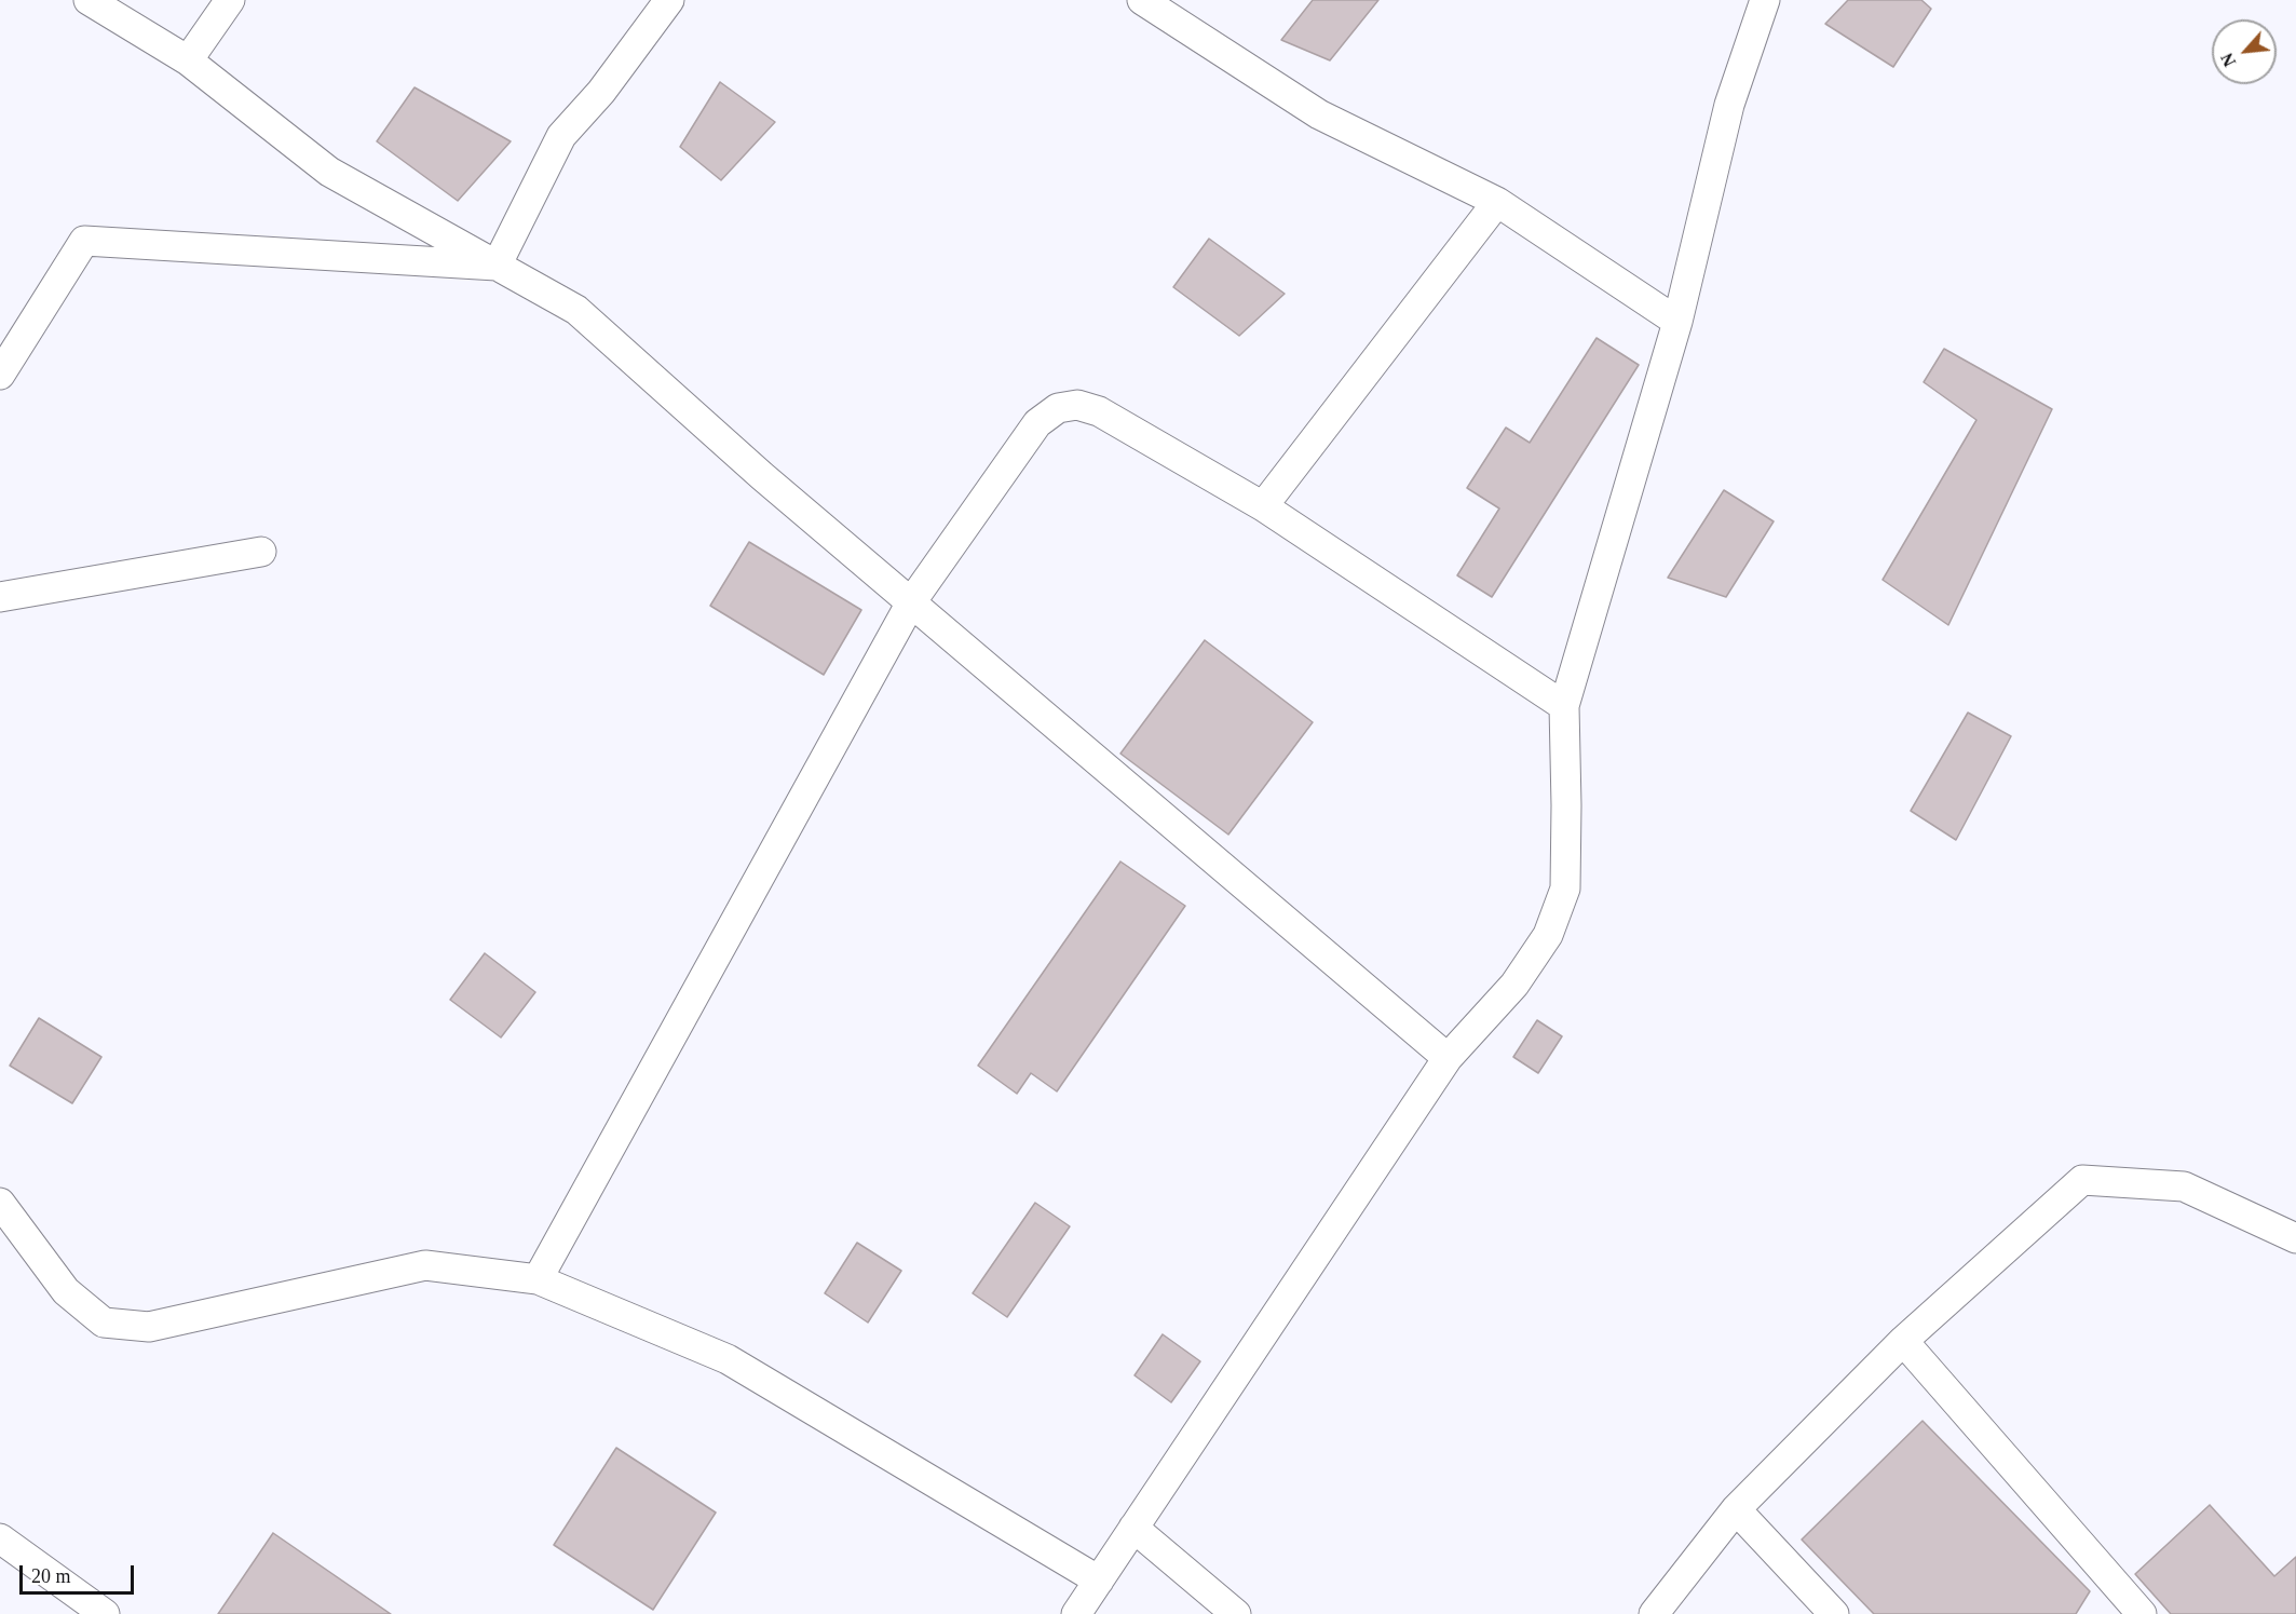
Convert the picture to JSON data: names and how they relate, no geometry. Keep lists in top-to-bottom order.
{
  "scale_bar": "20 m",
  "north": "bottom left"
}
